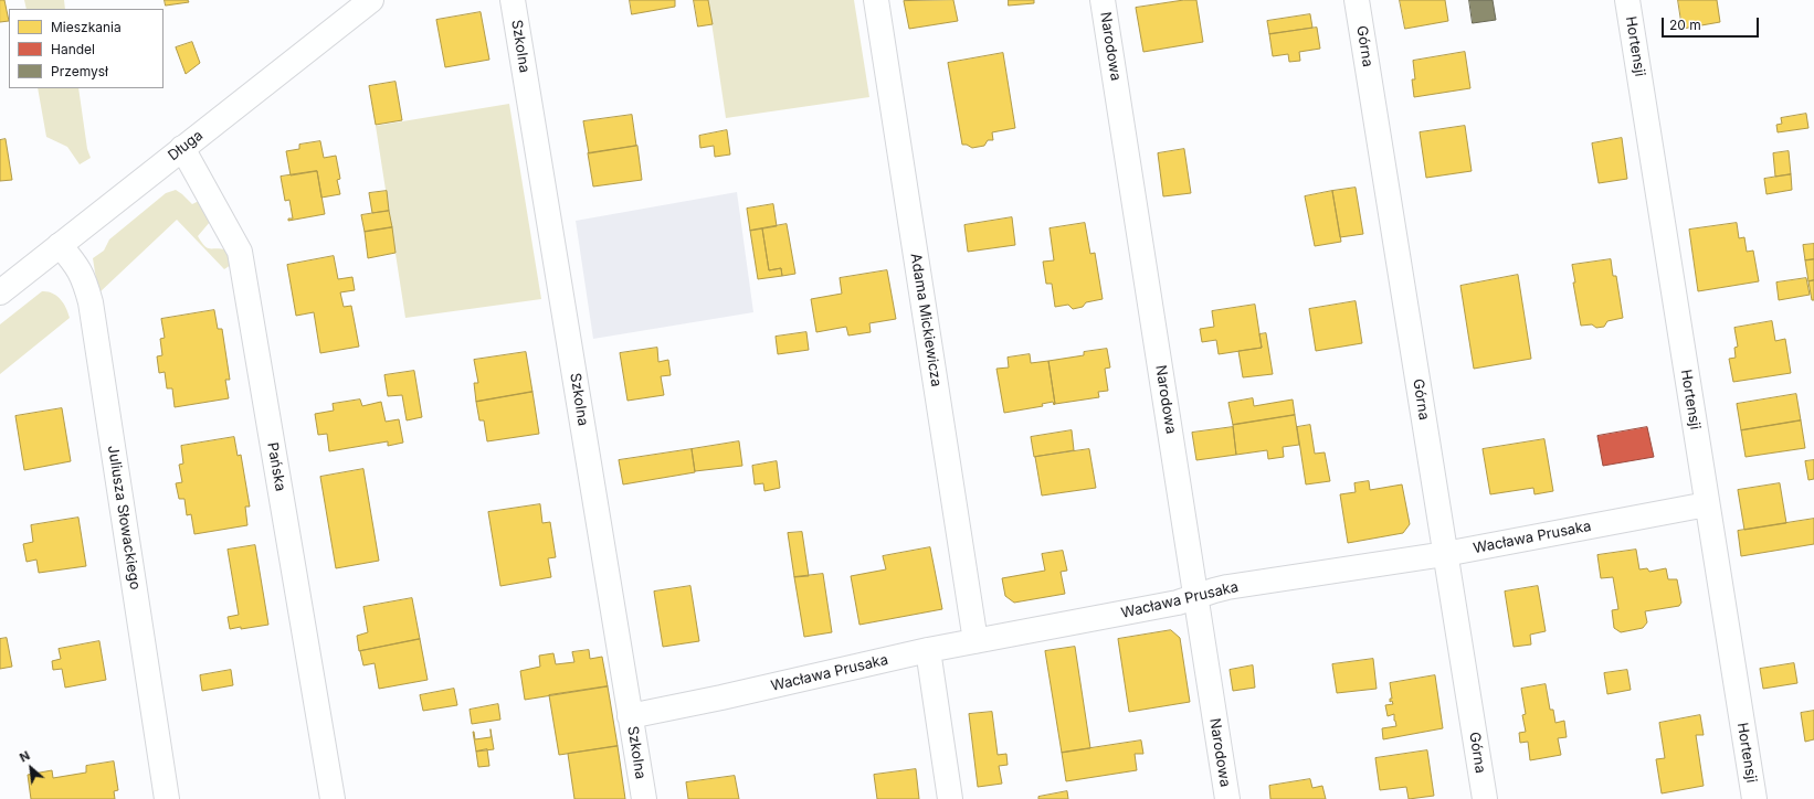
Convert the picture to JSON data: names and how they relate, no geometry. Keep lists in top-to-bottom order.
{
  "streets": {
    "street": [
      "Szkolna",
      "Narodowa",
      "Górna",
      "Hortensji",
      "Długa",
      "Adama Mickiewicza",
      "Pańska",
      "Juliusza Słowackiego",
      "Wacława Prusaka"
    ]
  },
  "crossings": [
    ["Szkolna", "Wacława Prusaka"],
    ["Narodowa", "Wacława Prusaka"],
    ["Górna", "Wacława Prusaka"],
    ["Hortensji", "Wacława Prusaka"],
    ["Długa", "Pańska"],
    ["Długa", "Juliusza Słowackiego"],
    ["Adama Mickiewicza", "Wacława Prusaka"]
  ],
  "legend": ["Mieszkania", "Handel", "Przemysł"],
  "scale_bar": "20 m",
  "north": "top left"
}
